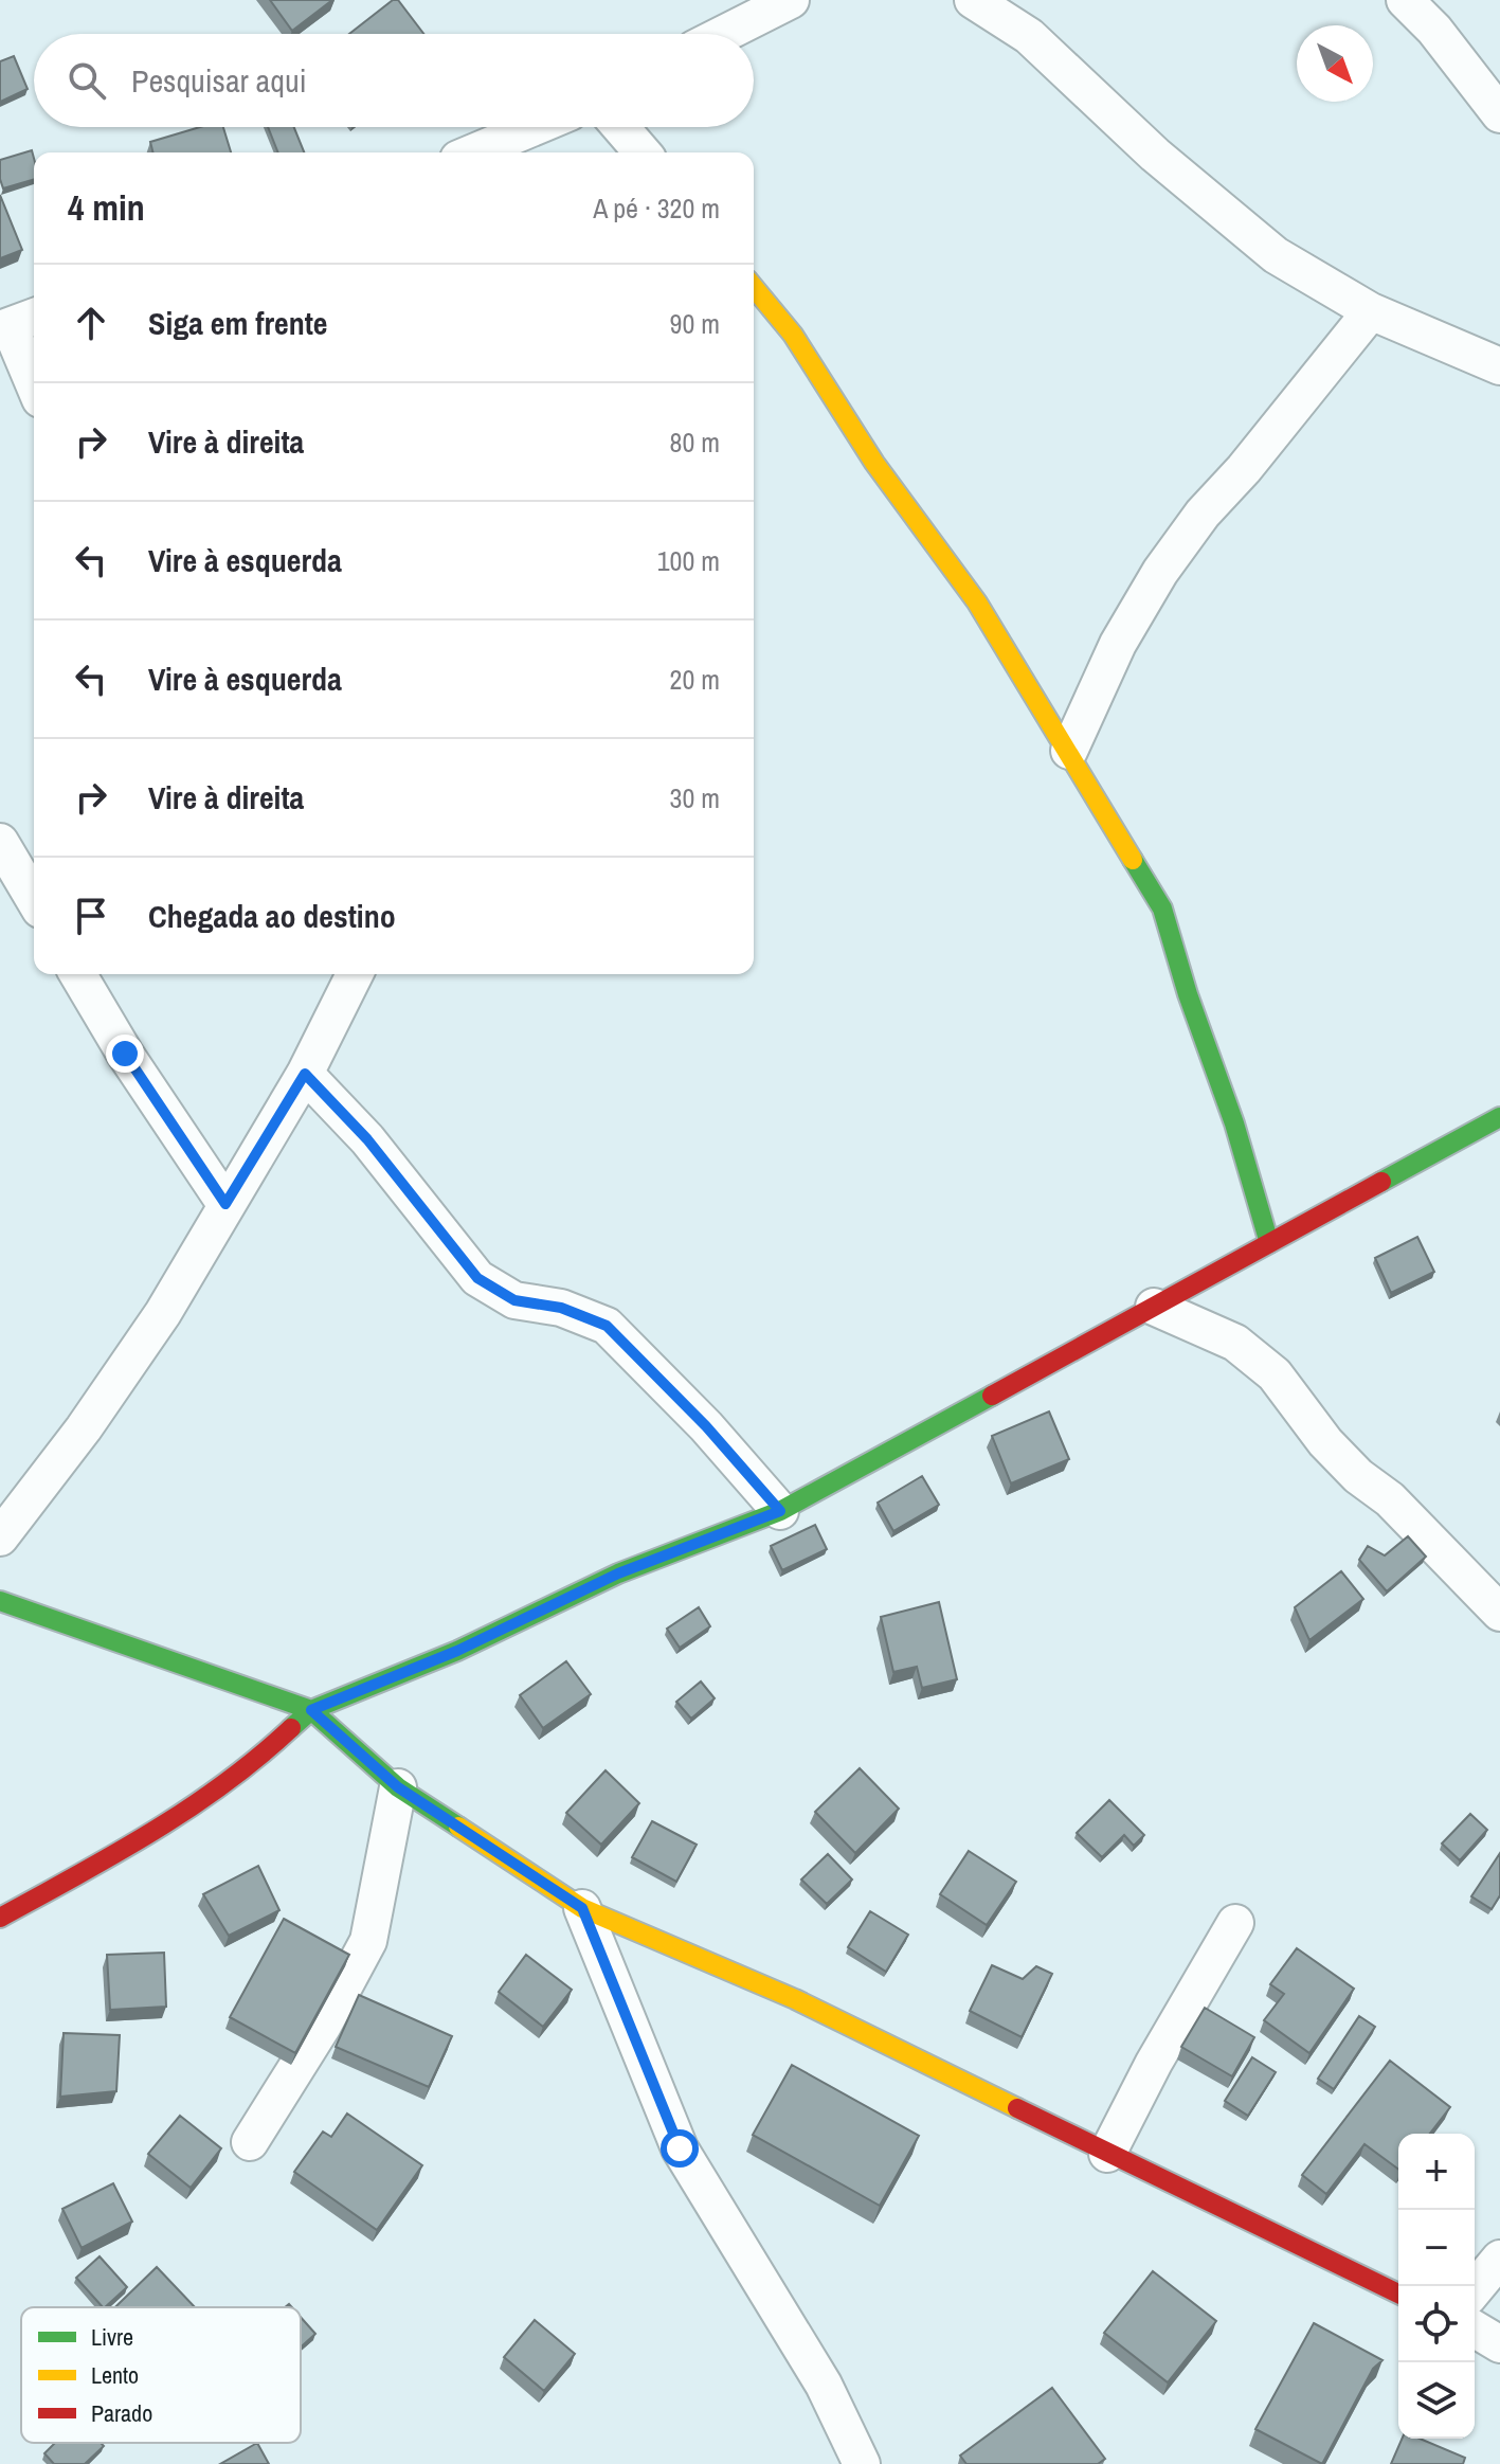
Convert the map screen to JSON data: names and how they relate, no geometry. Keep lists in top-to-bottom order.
{
  "legend": ["Livre", "Lento", "Parado"],
  "north": "bottom right",
  "page": {
    "search": "Pesquisar aqui",
    "heading": ["4 min", "A pé · 320 m"],
    "list": [
      ["Siga em frente", "90 m"],
      ["Vire à direita", "80 m"],
      ["Vire à esquerda", "100 m"],
      ["Vire à esquerda", "20 m"],
      ["Vire à direita", "30 m"],
      "Chegada ao destino"
    ],
    "map_buttons": ["+", "−"]
  }
}
